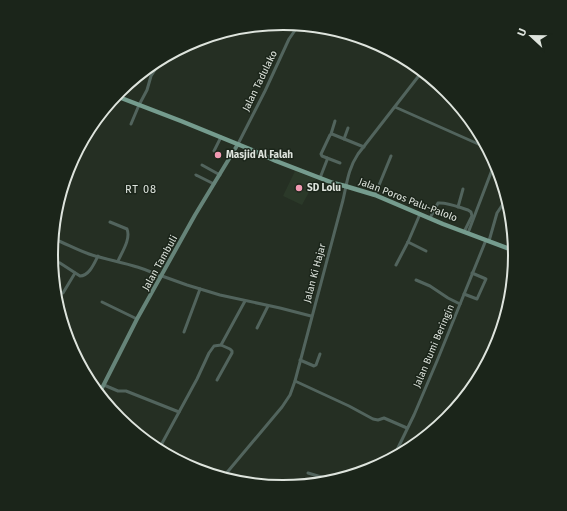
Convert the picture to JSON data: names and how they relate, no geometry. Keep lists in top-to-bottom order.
{
  "streets": {
    "main road": ["Jalan Poros Palu-Palolo"],
    "street": [
      "Jalan Tadulako",
      "Jalan Tambuli",
      "Jalan Ki Hajar",
      "Jalan Bumi Beringin"
    ]
  },
  "crossings": [
    ["Jalan Tadulako", "Jalan Poros Palu-Palolo"],
    ["Jalan Tadulako", "Jalan Tambuli"],
    ["Jalan Poros Palu-Palolo", "Jalan Tambuli"],
    ["Jalan Poros Palu-Palolo", "Jalan Ki Hajar"],
    ["Jalan Poros Palu-Palolo", "Jalan Bumi Beringin"]
  ],
  "districts": ["RT 08"],
  "places": ["Masjid Al Falah", "SD Lolu"],
  "north": "left"
}
